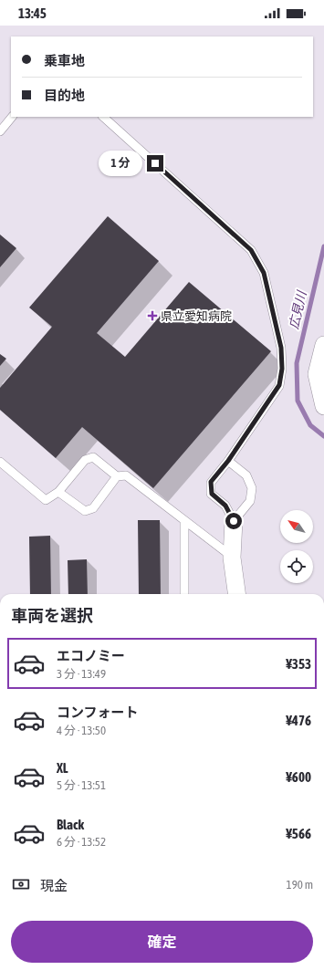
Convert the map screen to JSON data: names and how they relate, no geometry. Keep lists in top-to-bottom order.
{
  "water": ["広見川"],
  "places": {
    "health": ["県立愛知病院"]
  },
  "north": "top left",
  "page": {
    "status": "13:45",
    "banner": ["乗車地", "目的地"],
    "bubble": "1 分",
    "heading": "車両を選択",
    "list": [
      {
        "name": "エコノミー",
        "note": "3 分 · 13:49",
        "value": "¥353"
      },
      {
        "name": "コンフォート",
        "note": "4 分 · 13:50",
        "value": "¥476"
      },
      {
        "name": "XL",
        "note": "5 分 · 13:51",
        "value": "¥600"
      },
      {
        "name": "Black",
        "note": "6 分 · 13:52",
        "value": "¥566"
      }
    ],
    "pay": ["現金", "190 m"],
    "buttons": "確定"
  }
}
